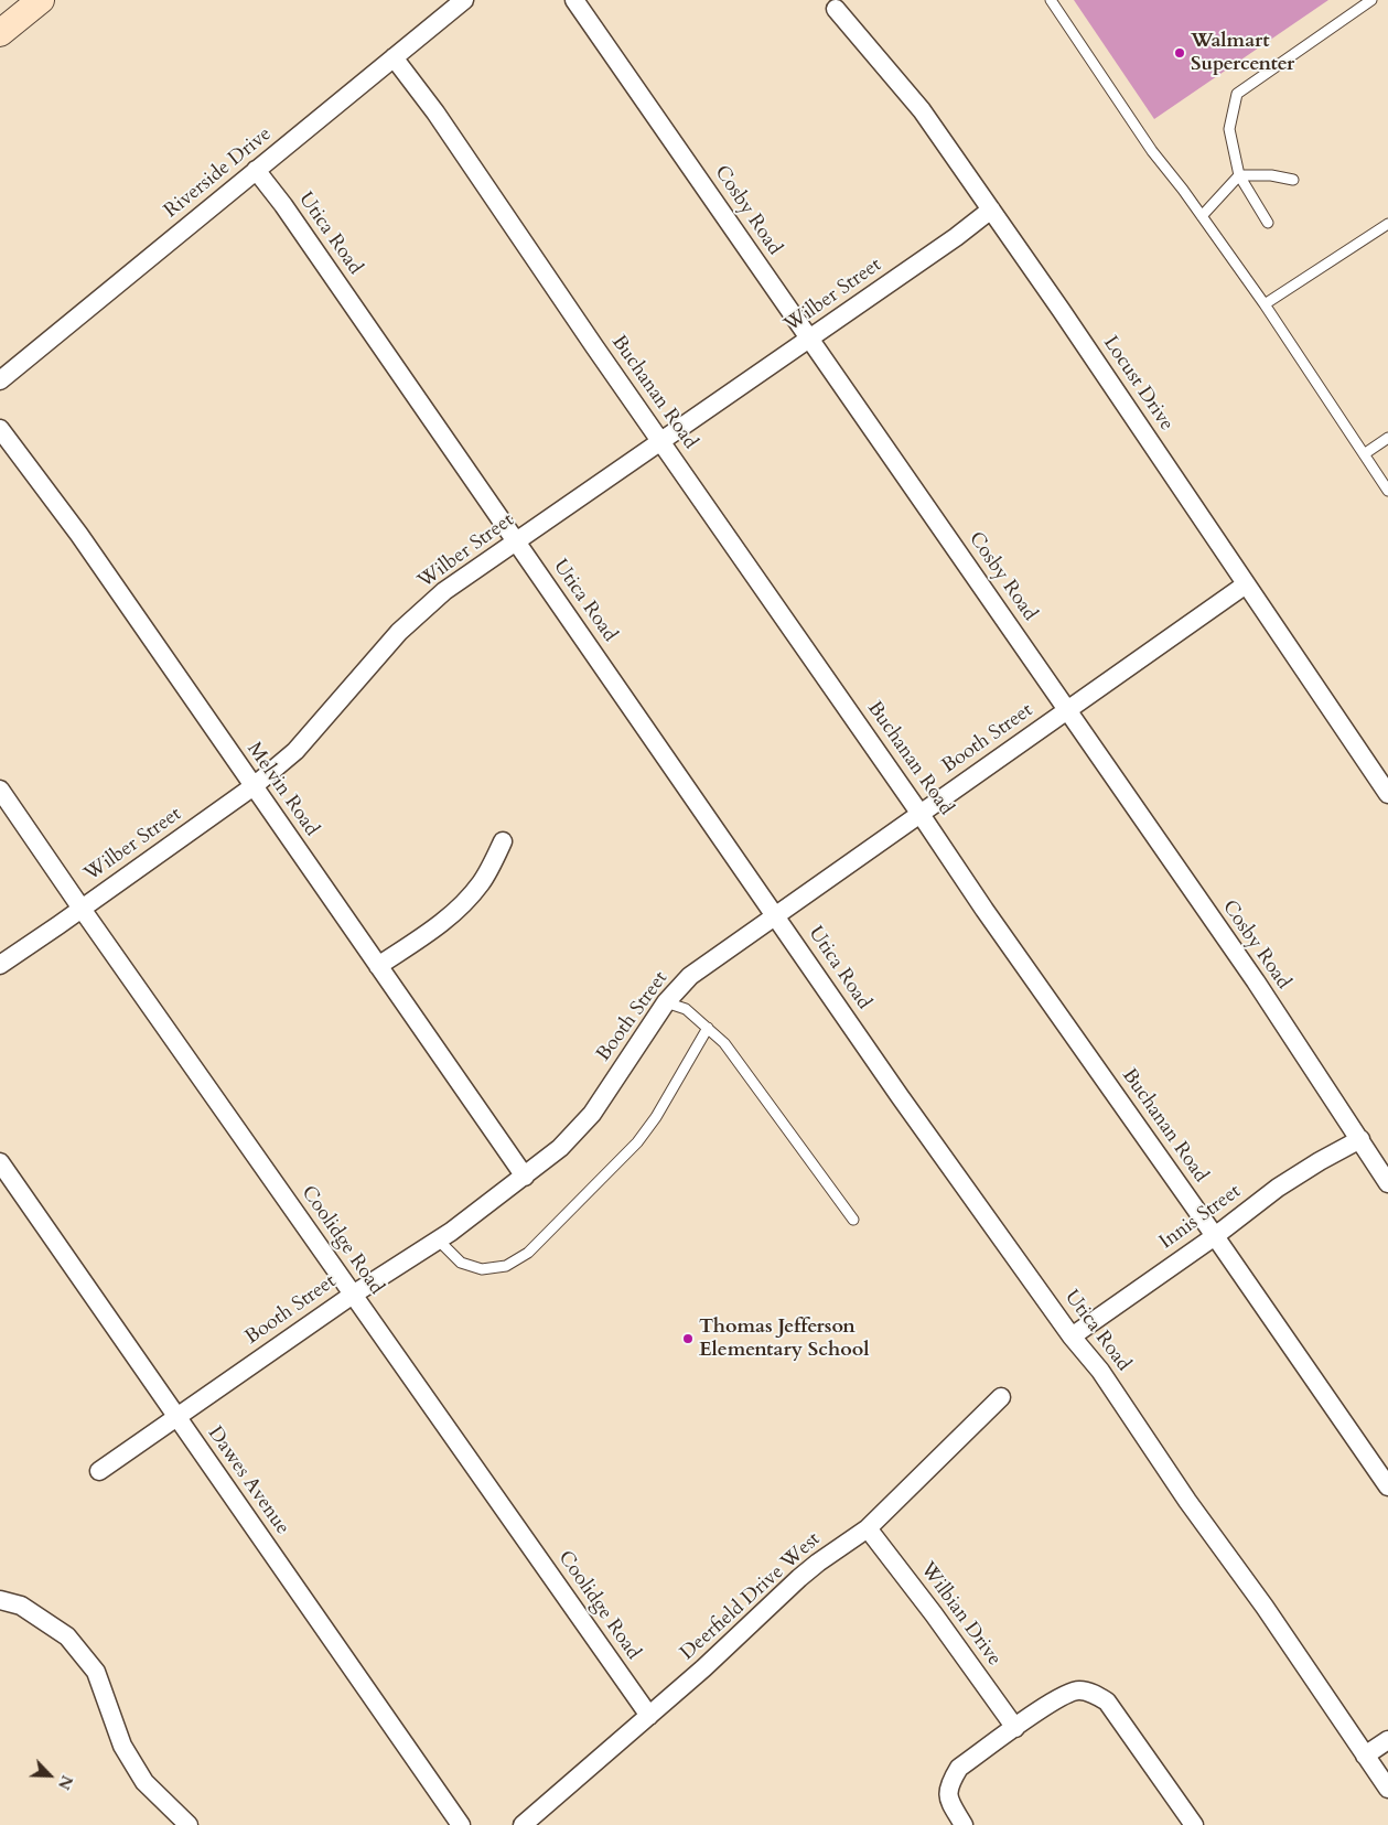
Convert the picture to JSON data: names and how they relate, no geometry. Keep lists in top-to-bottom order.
{
  "streets": {
    "street": [
      "Riverside Drive",
      "Cosby Road",
      "Utica Road",
      "Wilber Street",
      "Locust Drive",
      "Buchanan Road",
      "Booth Street",
      "Melvin Road",
      "Innis Street",
      "Coolidge Road",
      "Dawes Avenue",
      "Deerfield Drive West",
      "Wilbian Drive"
    ]
  },
  "crossings": [
    ["Riverside Drive", "Utica Road"],
    ["Riverside Drive", "Buchanan Road"],
    ["Cosby Road", "Wilber Street"],
    ["Cosby Road", "Booth Street"],
    ["Cosby Road", "Innis Street"],
    ["Utica Road", "Wilber Street"],
    ["Utica Road", "Booth Street"],
    ["Utica Road", "Innis Street"],
    ["Wilber Street", "Locust Drive"],
    ["Wilber Street", "Buchanan Road"],
    ["Wilber Street", "Melvin Road"],
    ["Wilber Street", "Coolidge Road"],
    ["Locust Drive", "Booth Street"],
    ["Buchanan Road", "Booth Street"],
    ["Buchanan Road", "Innis Street"],
    ["Booth Street", "Melvin Road"],
    ["Booth Street", "Coolidge Road"],
    ["Booth Street", "Dawes Avenue"],
    ["Coolidge Road", "Deerfield Drive West"],
    ["Deerfield Drive West", "Wilbian Drive"]
  ],
  "places": ["Walmart Supercenter", "Thomas Jefferson Elementary School"],
  "north": "bottom right"
}
